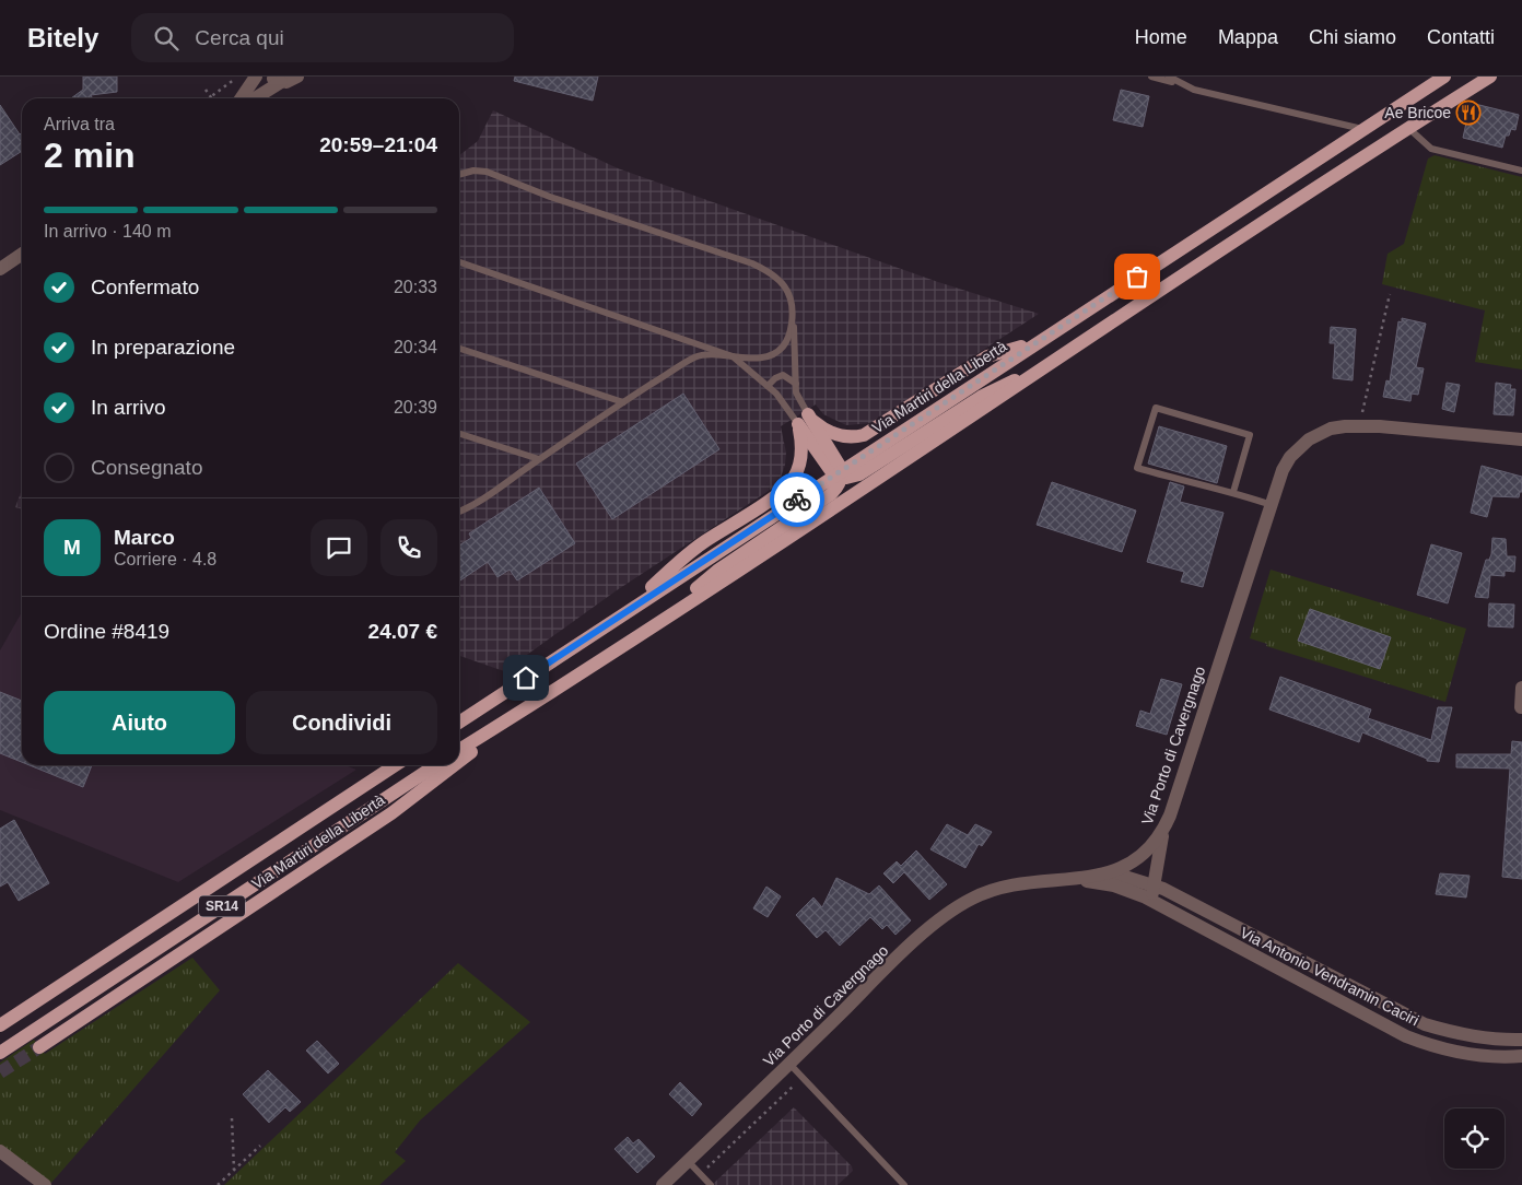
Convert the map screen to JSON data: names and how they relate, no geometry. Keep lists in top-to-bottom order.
{
  "streets": {
    "main road": ["Via Martiri della Libertà", "SR14"],
    "street": ["Via Porto di Cavergnago", "Via Antonio Vendramin Caciri"]
  },
  "crossings": [
    ["Via Porto di Cavergnago", "Via Antonio Vendramin Caciri"]
  ],
  "places": {
    "restaurant": ["Ae Bricoe"]
  },
  "page": {
    "header": "Bitely",
    "search": "Cerca qui",
    "nav": [
      "Home",
      "Mappa",
      "Chi siamo",
      "Contatti"
    ],
    "heading": ["2 min", "Arriva tra", "20:59–21:04"],
    "panel": [
      "Marco",
      "Corriere · 4.8",
      "Ordine #8419",
      "24.07 €"
    ],
    "bar": "In arrivo · 140 m",
    "list": [
      ["Confermato", "20:33"],
      ["In preparazione", "20:34"],
      ["In arrivo", "20:39"],
      "Consegnato"
    ],
    "round": "M",
    "buttons": ["Aiuto", "Condividi"]
  }
}
